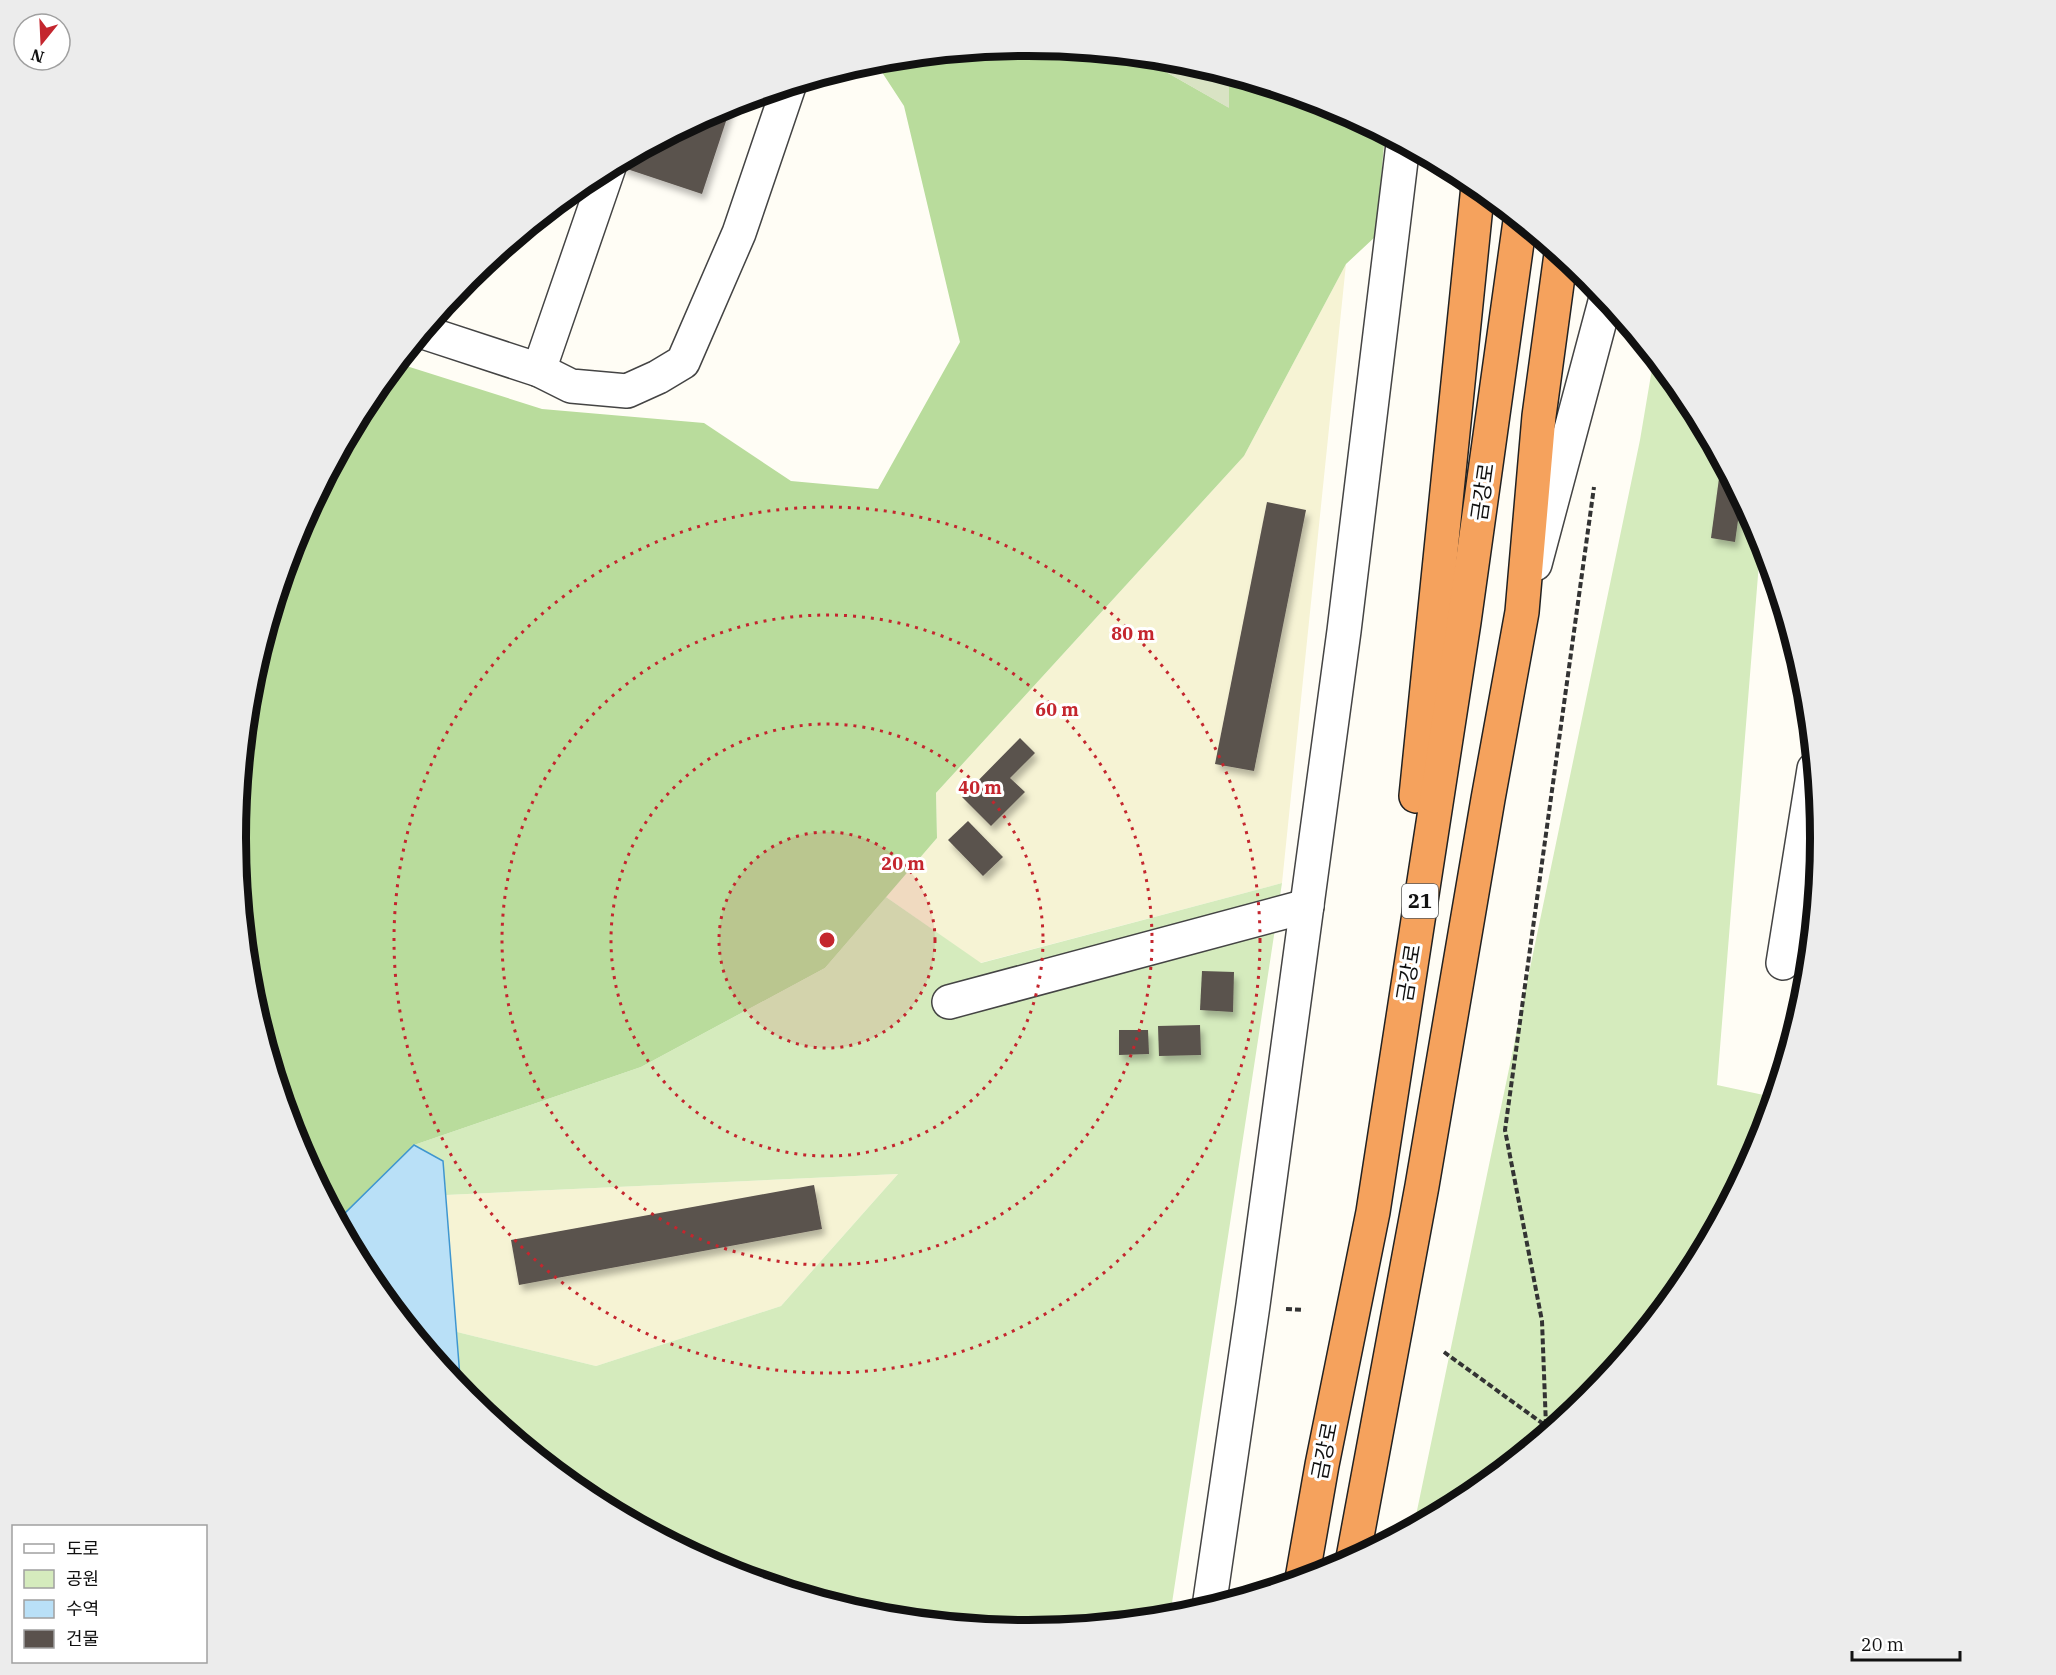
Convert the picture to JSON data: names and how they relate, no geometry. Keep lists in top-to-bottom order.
{
  "streets": {
    "highway": ["금강로", "21"]
  },
  "legend": [
    "도로",
    "공원",
    "수역",
    "건물"
  ],
  "scale_bar": "20 m",
  "north": "bottom",
  "rings": [
    "80 m",
    "60 m",
    "40 m",
    "20 m"
  ]
}
